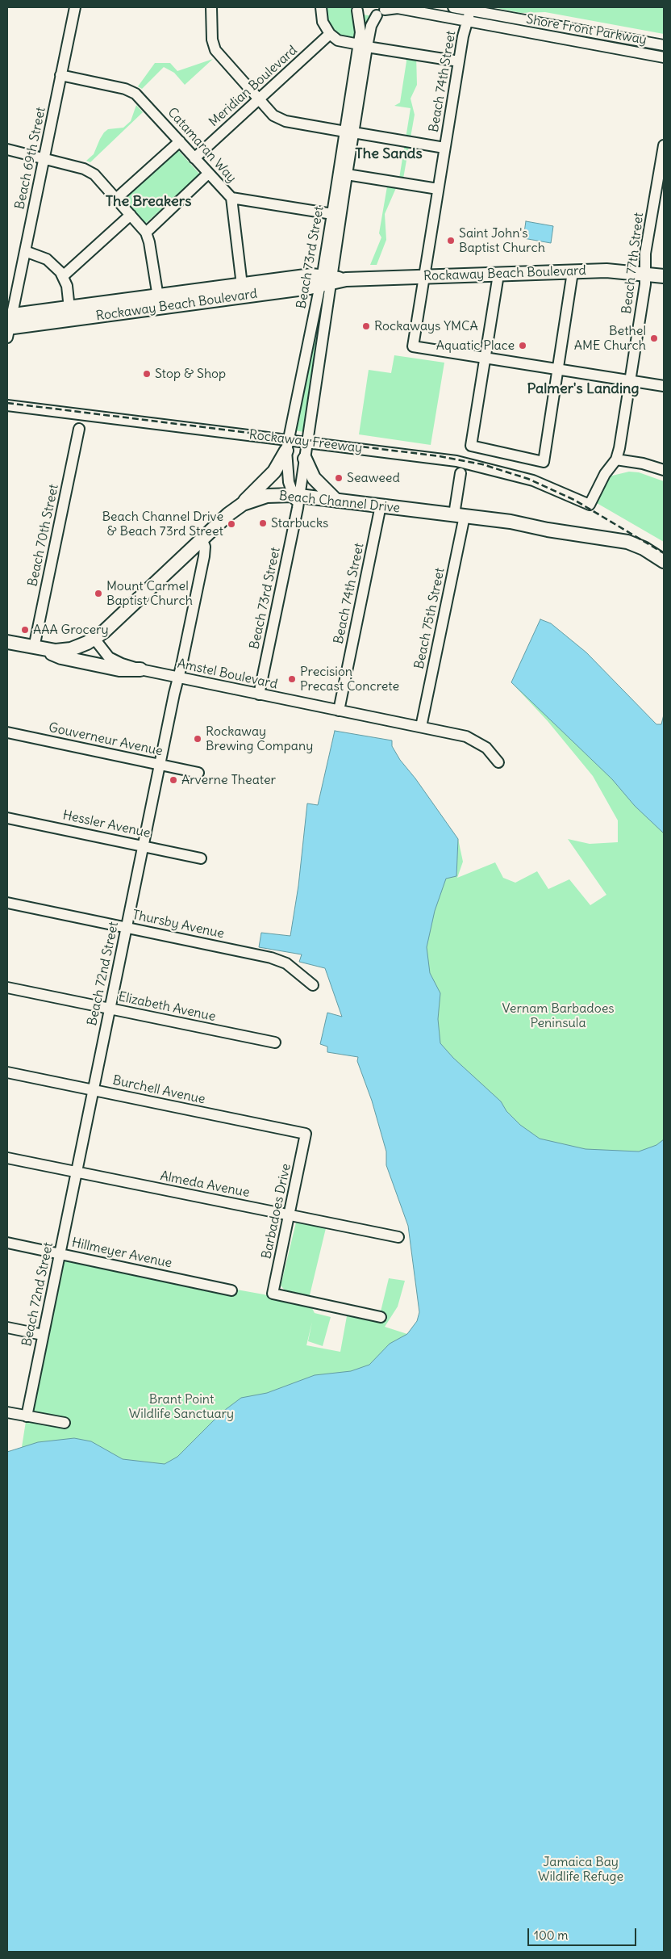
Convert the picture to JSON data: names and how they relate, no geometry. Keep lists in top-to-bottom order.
{
  "streets": {
    "main road": ["Rockaway Beach Boulevard", "Beach Channel Drive"],
    "street": [
      "Shore Front Parkway",
      "Beach 74th Street",
      "Meridian Boulevard",
      "Catamaran Way",
      "Beach 69th Street",
      "Beach 73rd Street",
      "Beach 77th Street",
      "Rockaway Freeway",
      "Beach 70th Street",
      "Beach 75th Street",
      "Amstel Boulevard",
      "Gouverneur Avenue",
      "Hessler Avenue",
      "Thursby Avenue",
      "Beach 72nd Street",
      "Elizabeth Avenue",
      "Burchell Avenue",
      "Almeda Avenue",
      "Barbadoes Drive",
      "Hillmeyer Avenue"
    ]
  },
  "crossings": [
    ["Shore Front Parkway", "Beach 74th Street"],
    ["Shore Front Parkway", "Beach 73rd Street"],
    ["Beach 74th Street", "Rockaway Beach Boulevard"],
    ["Beach 74th Street", "Beach Channel Drive"],
    ["Beach 74th Street", "Amstel Boulevard"],
    ["Meridian Boulevard", "Catamaran Way"],
    ["Catamaran Way", "Beach 69th Street"],
    ["Catamaran Way", "Beach 73rd Street"],
    ["Beach 69th Street", "Rockaway Beach Boulevard"],
    ["Beach 73rd Street", "Rockaway Beach Boulevard"],
    ["Beach 73rd Street", "Rockaway Freeway"],
    ["Beach 73rd Street", "Beach Channel Drive"],
    ["Beach 73rd Street", "Amstel Boulevard"],
    ["Beach 77th Street", "Rockaway Beach Boulevard"],
    ["Beach 77th Street", "Rockaway Freeway"],
    ["Beach Channel Drive", "Beach 70th Street"],
    ["Beach Channel Drive", "Beach 75th Street"],
    ["Beach Channel Drive", "Amstel Boulevard"],
    ["Beach Channel Drive", "Beach 72nd Street"],
    ["Beach 75th Street", "Amstel Boulevard"],
    ["Amstel Boulevard", "Beach 72nd Street"],
    ["Gouverneur Avenue", "Beach 72nd Street"],
    ["Hessler Avenue", "Beach 72nd Street"],
    ["Thursby Avenue", "Beach 72nd Street"],
    ["Beach 72nd Street", "Elizabeth Avenue"],
    ["Beach 72nd Street", "Burchell Avenue"],
    ["Beach 72nd Street", "Almeda Avenue"],
    ["Beach 72nd Street", "Hillmeyer Avenue"],
    ["Burchell Avenue", "Barbadoes Drive"],
    ["Almeda Avenue", "Barbadoes Drive"]
  ],
  "districts": ["The Sands", "The Breakers", "Palmer's Landing"],
  "parks": ["Vernam Barbadoes Peninsula", "Brant Point Wildlife Sanctuary", "Jamaica Bay Wildlife Refuge"],
  "places": [
    "Saint John's Baptist Church",
    "Rockaways YMCA",
    "Bethel AME Church",
    "Aquatic Place",
    "Stop & Shop",
    "Seaweed",
    "Starbucks",
    "Beach Channel Drive & Beach 73rd Street",
    "Mount Carmel Baptist Church",
    "AAA Grocery",
    "Precision Precast Concrete",
    "Rockaway Brewing Company",
    "Arverne Theater"
  ],
  "scale_bar": "100 m"
}
